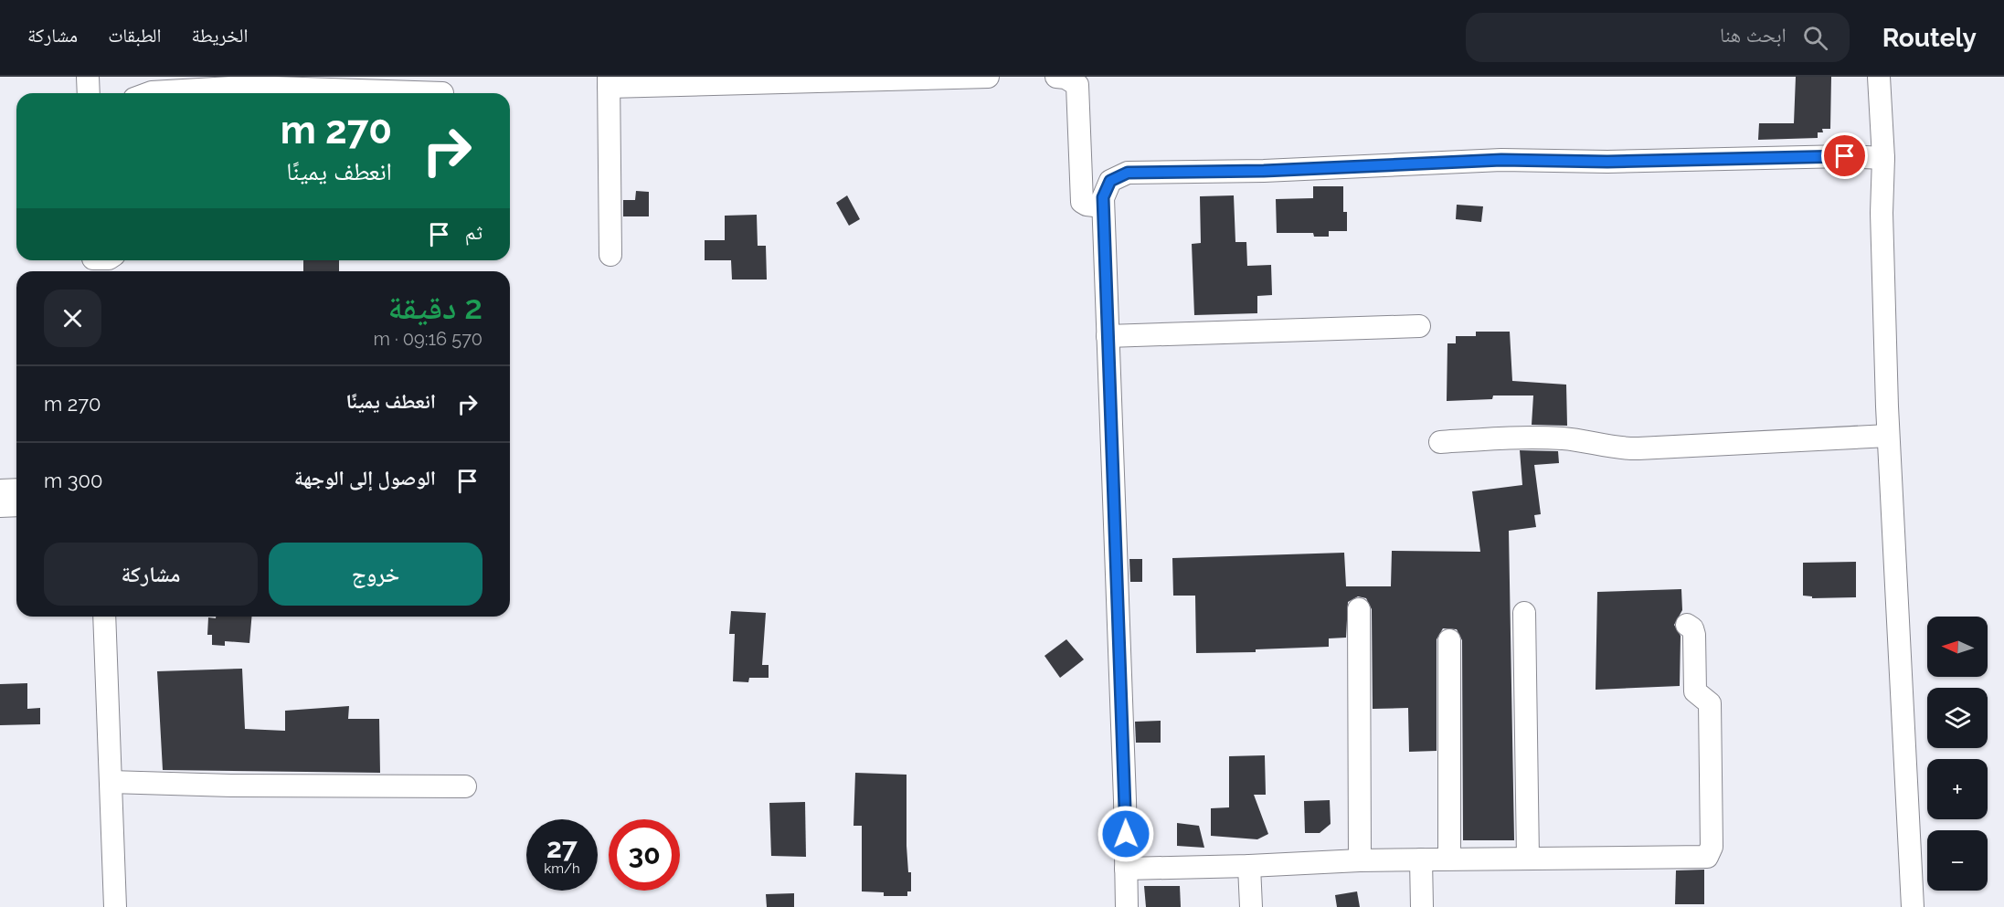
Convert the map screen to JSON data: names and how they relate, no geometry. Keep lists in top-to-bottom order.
{
  "north": "left",
  "page": {
    "header": "Routely",
    "search": "ابحث هنا",
    "nav": ["الخريطة", "الطبقات", "مشاركة"],
    "turn": ["270 m", "انعطف يمينًا"],
    "then": "ثم",
    "heading": ["2 دقيقة", "570 m · 09:16"],
    "list": [
      {
        "name": "انعطف يمينًا",
        "value": "270 m"
      },
      {
        "name": "الوصول إلى الوجهة",
        "value": "300 m"
      }
    ],
    "buttons": ["خروج", "مشاركة"],
    "map_buttons": ["+", "−"],
    "speed": "27 km/h",
    "limit": "30"
  }
}
